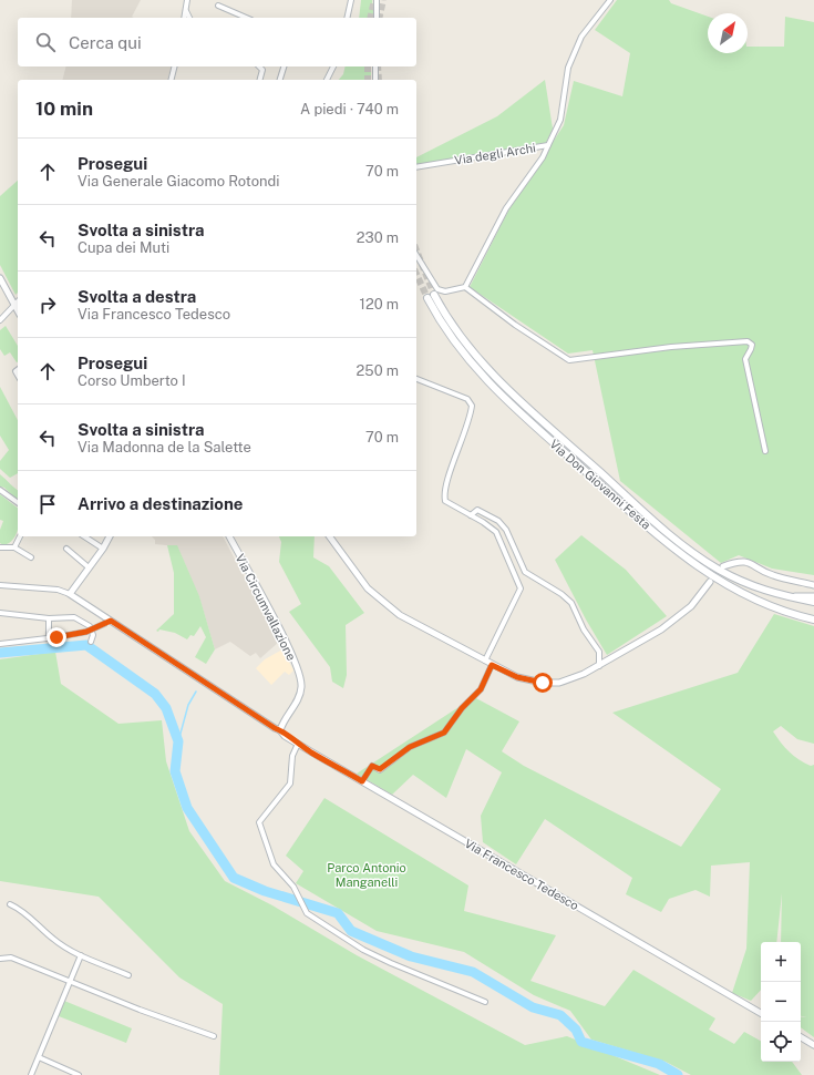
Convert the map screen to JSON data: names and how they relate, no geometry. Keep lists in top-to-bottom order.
{
  "streets": {
    "main road": ["Via Don Giovanni Festa"],
    "street": ["Via degli Archi", "Via Circumvallazione", "Via Francesco Tedesco"]
  },
  "crossings": [
    ["Via Circumvallazione", "Via Francesco Tedesco"]
  ],
  "parks": ["Parco Antonio Manganelli"],
  "north": "top right",
  "page": {
    "search": "Cerca qui",
    "heading": ["10 min", "A piedi · 740 m"],
    "list": [
      ["Prosegui", "Via Generale Giacomo Rotondi", "70 m"],
      ["Svolta a sinistra", "Cupa dei Muti", "230 m"],
      ["Svolta a destra", "Via Francesco Tedesco", "120 m"],
      ["Prosegui", "Corso Umberto I", "250 m"],
      ["Svolta a sinistra", "Via Madonna de la Salette", "70 m"],
      "Arrivo a destinazione"
    ],
    "map_buttons": ["+", "−"]
  }
}
